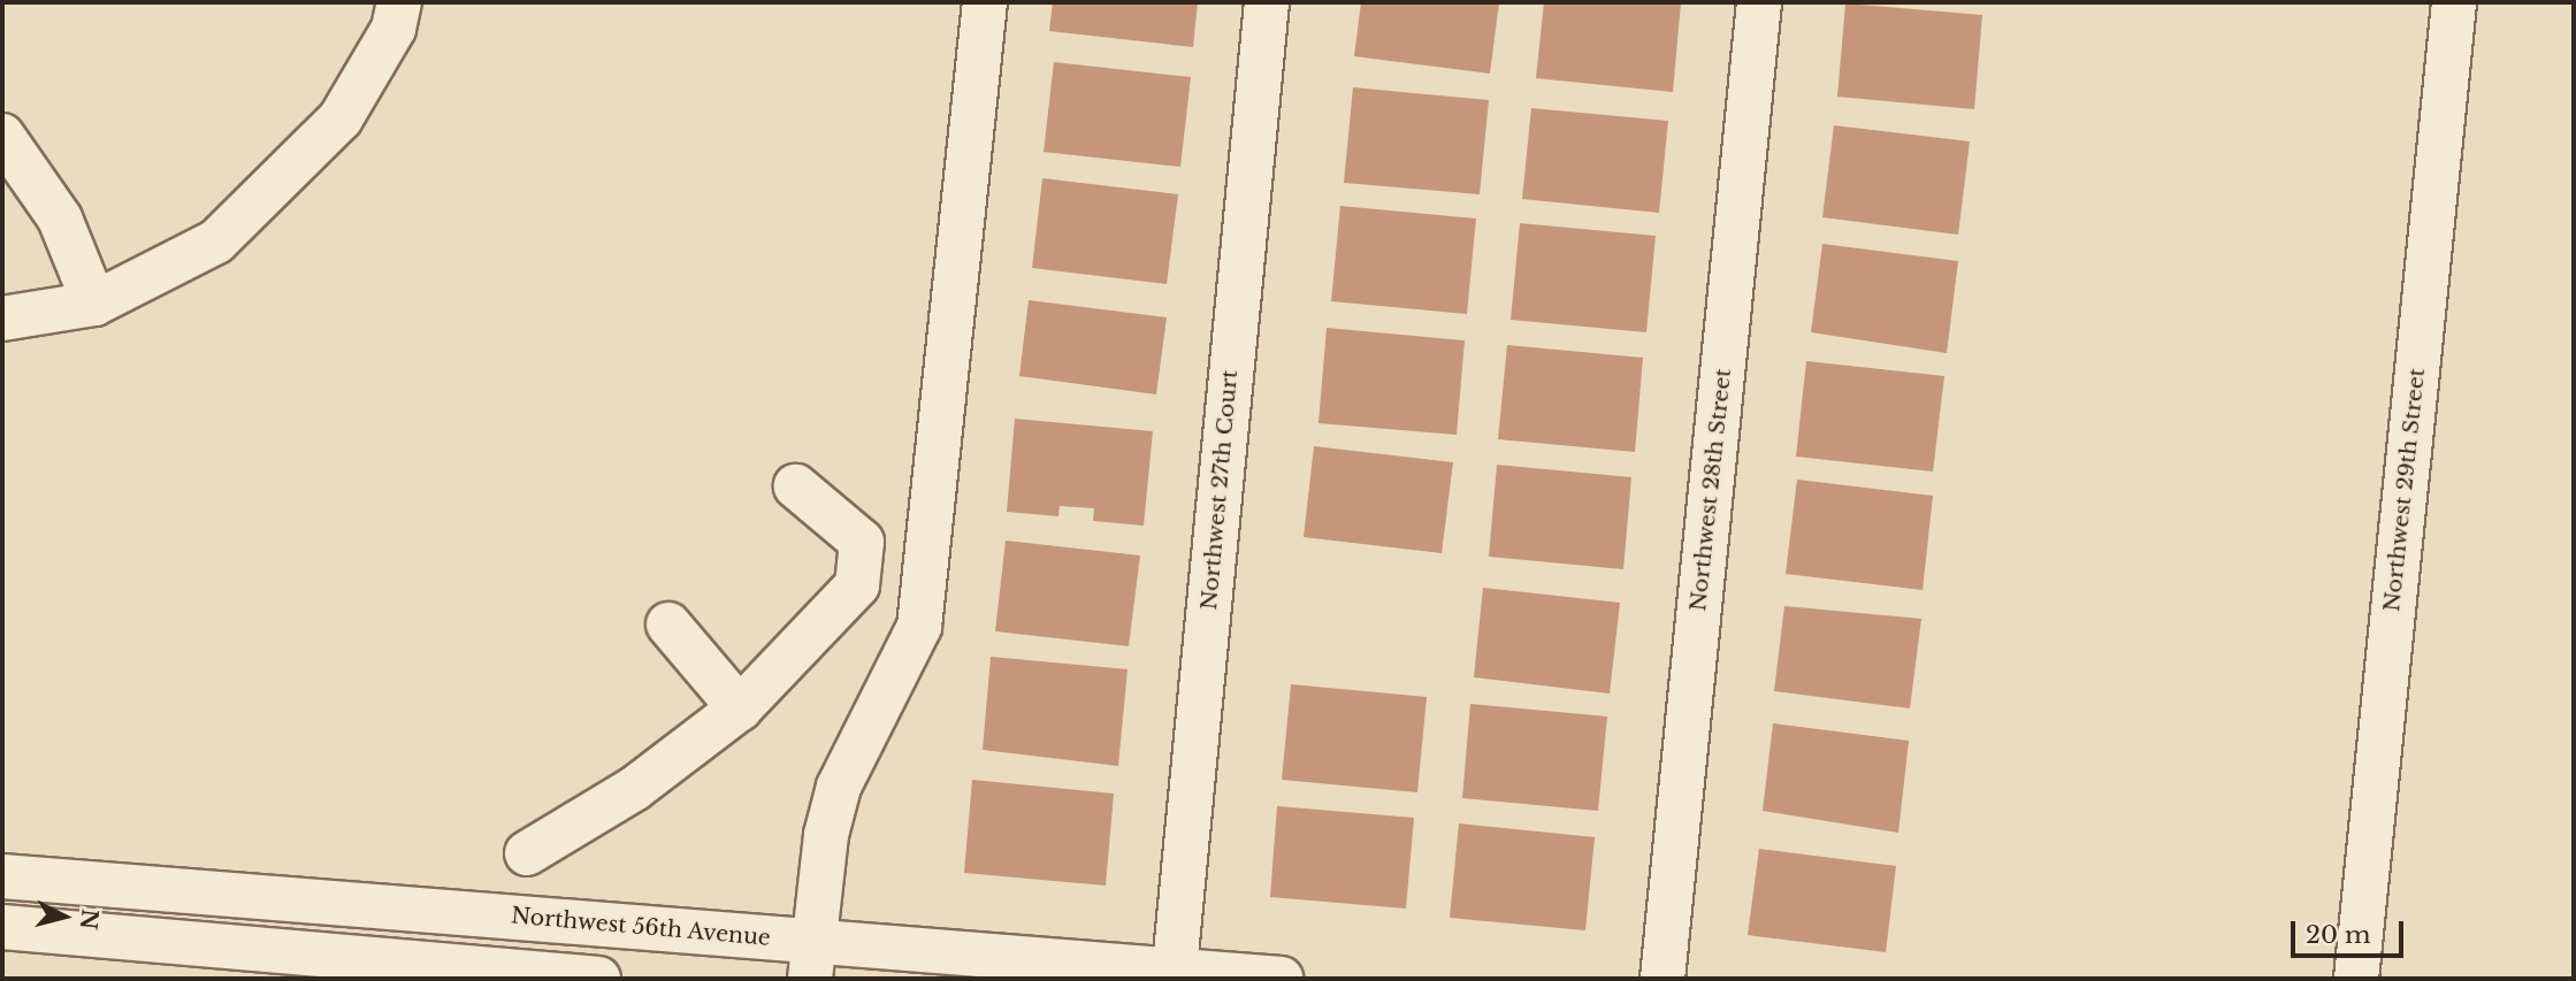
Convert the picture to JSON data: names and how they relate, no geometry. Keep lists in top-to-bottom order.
{
  "streets": {
    "street": [
      "Northwest 27th Court",
      "Northwest 28th Street",
      "Northwest 29th Street",
      "Northwest 56th Avenue"
    ]
  },
  "crossings": [
    ["Northwest 27th Court", "Northwest 56th Avenue"]
  ],
  "scale_bar": "20 m",
  "north": "right"
}
